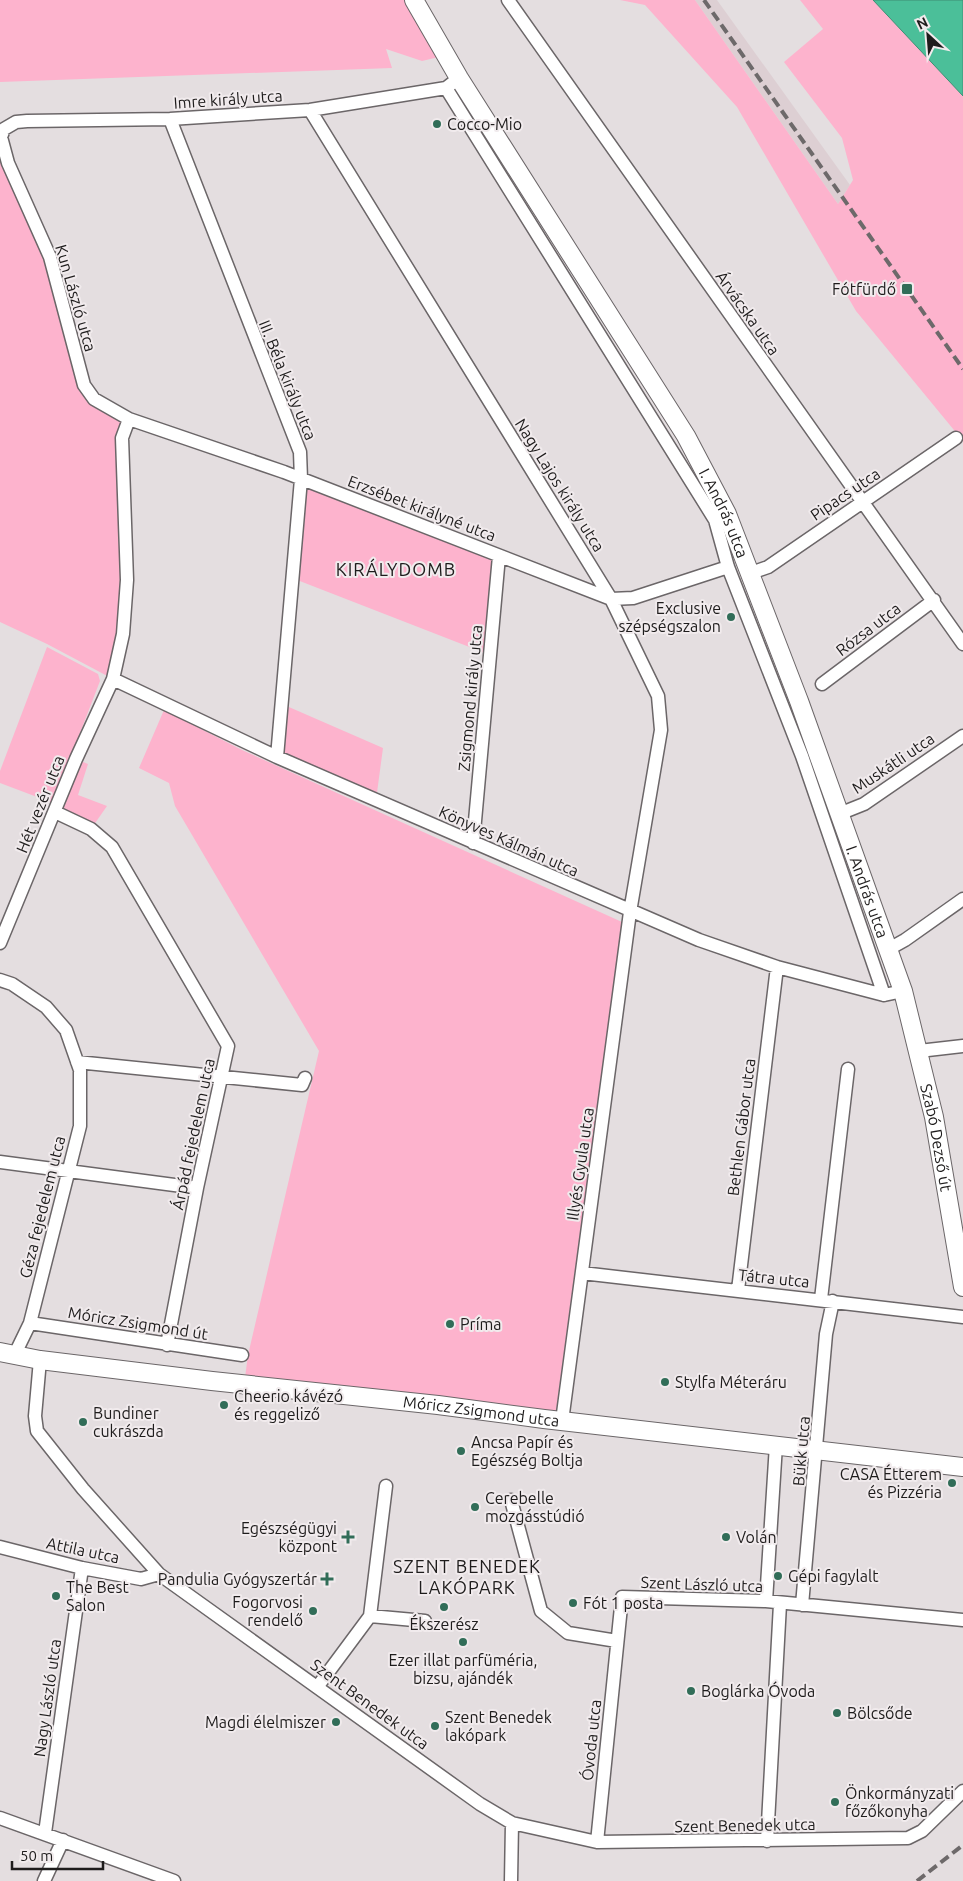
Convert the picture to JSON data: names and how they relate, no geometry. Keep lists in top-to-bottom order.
{
  "streets": {
    "main road": ["I. András utca", "Szabó Dezső út", "Móricz Zsigmond utca"],
    "street": [
      "Imre király utca",
      "Kun László utca",
      "Árvácska utca",
      "III. Béla király utca",
      "Nagy Lajos király utca",
      "Pipacs utca",
      "Erzsébet királyné utca",
      "Rózsa utca",
      "Zsigmond király utca",
      "Muskátli utca",
      "Hét vezér utca",
      "Könyves Kálmán utca",
      "Bethlen Gábor utca",
      "Árpád fejedelem utca",
      "Illyés Gyula utca",
      "Géza fejedelem utca",
      "Tátra utca",
      "Móricz Zsigmond út",
      "Bükk utca",
      "Attila utca",
      "Szent László utca",
      "Nagy László utca",
      "Szent Benedek utca",
      "Óvoda utca"
    ]
  },
  "crossings": [
    ["Imre király utca", "Kun László utca"],
    ["Imre király utca", "III. Béla király utca"],
    ["Imre király utca", "Nagy Lajos király utca"],
    ["Imre király utca", "I. András utca"],
    ["Kun László utca", "Erzsébet királyné utca"],
    ["Árvácska utca", "Pipacs utca"],
    ["Árvácska utca", "Rózsa utca"],
    ["III. Béla király utca", "Erzsébet királyné utca"],
    ["III. Béla király utca", "Könyves Kálmán utca"],
    ["Nagy Lajos király utca", "Erzsébet királyné utca"],
    ["Nagy Lajos király utca", "Könyves Kálmán utca"],
    ["Nagy Lajos király utca", "Illyés Gyula utca"],
    ["Pipacs utca", "I. András utca"],
    ["Erzsébet királyné utca", "I. András utca"],
    ["Erzsébet királyné utca", "Zsigmond király utca"],
    ["I. András utca", "Muskátli utca"],
    ["I. András utca", "Könyves Kálmán utca"],
    ["I. András utca", "Szabó Dezső út"],
    ["Zsigmond király utca", "Könyves Kálmán utca"],
    ["Hét vezér utca", "Könyves Kálmán utca"],
    ["Hét vezér utca", "Árpád fejedelem utca"],
    ["Könyves Kálmán utca", "Bethlen Gábor utca"],
    ["Könyves Kálmán utca", "Szabó Dezső út"],
    ["Könyves Kálmán utca", "Illyés Gyula utca"],
    ["Bethlen Gábor utca", "Tátra utca"],
    ["Árpád fejedelem utca", "Móricz Zsigmond út"],
    ["Illyés Gyula utca", "Tátra utca"],
    ["Illyés Gyula utca", "Móricz Zsigmond utca"],
    ["Géza fejedelem utca", "Móricz Zsigmond út"],
    ["Géza fejedelem utca", "Móricz Zsigmond utca"],
    ["Tátra utca", "Bükk utca"],
    ["Móricz Zsigmond utca", "Bükk utca"],
    ["Móricz Zsigmond utca", "Szent Benedek utca"],
    ["Bükk utca", "Szent László utca"],
    ["Attila utca", "Nagy László utca"],
    ["Attila utca", "Szent Benedek utca"],
    ["Szent László utca", "Óvoda utca"],
    ["Szent Benedek utca", "Óvoda utca"]
  ],
  "districts": ["KIRÁLYDOMB", "SZENT BENEDEK LAKÓPARK"],
  "places": {
    "other": [
      "Cocco-Mio",
      "Exclusive szépségszalon",
      "Príma",
      "Stylfa Méteráru",
      "Cheerio kávézó és reggeliző",
      "Bundiner cukrászda",
      "Ancsa Papír és Egészség Boltja",
      "CASA Étterem és Pizzéria",
      "Cerebelle mozgásstúdió",
      "Volán",
      "Gépi fagylalt",
      "The Best Salon",
      "Fót 1 posta",
      "Ékszerész",
      "Fogorvosi rendelő",
      "Ezer illat parfüméria, bizsu, ajándék",
      "Boglárka Óvoda",
      "Bölcsőde",
      "Magdi élelmiszer",
      "Szent Benedek lakópark",
      "Önkormányzati főzőkonyha"
    ],
    "transit": ["Fótfürdő"],
    "health": ["Egészségügyi központ", "Pandulia Gyógyszertár"]
  },
  "scale_bar": "50 m",
  "north": "top left"
}
